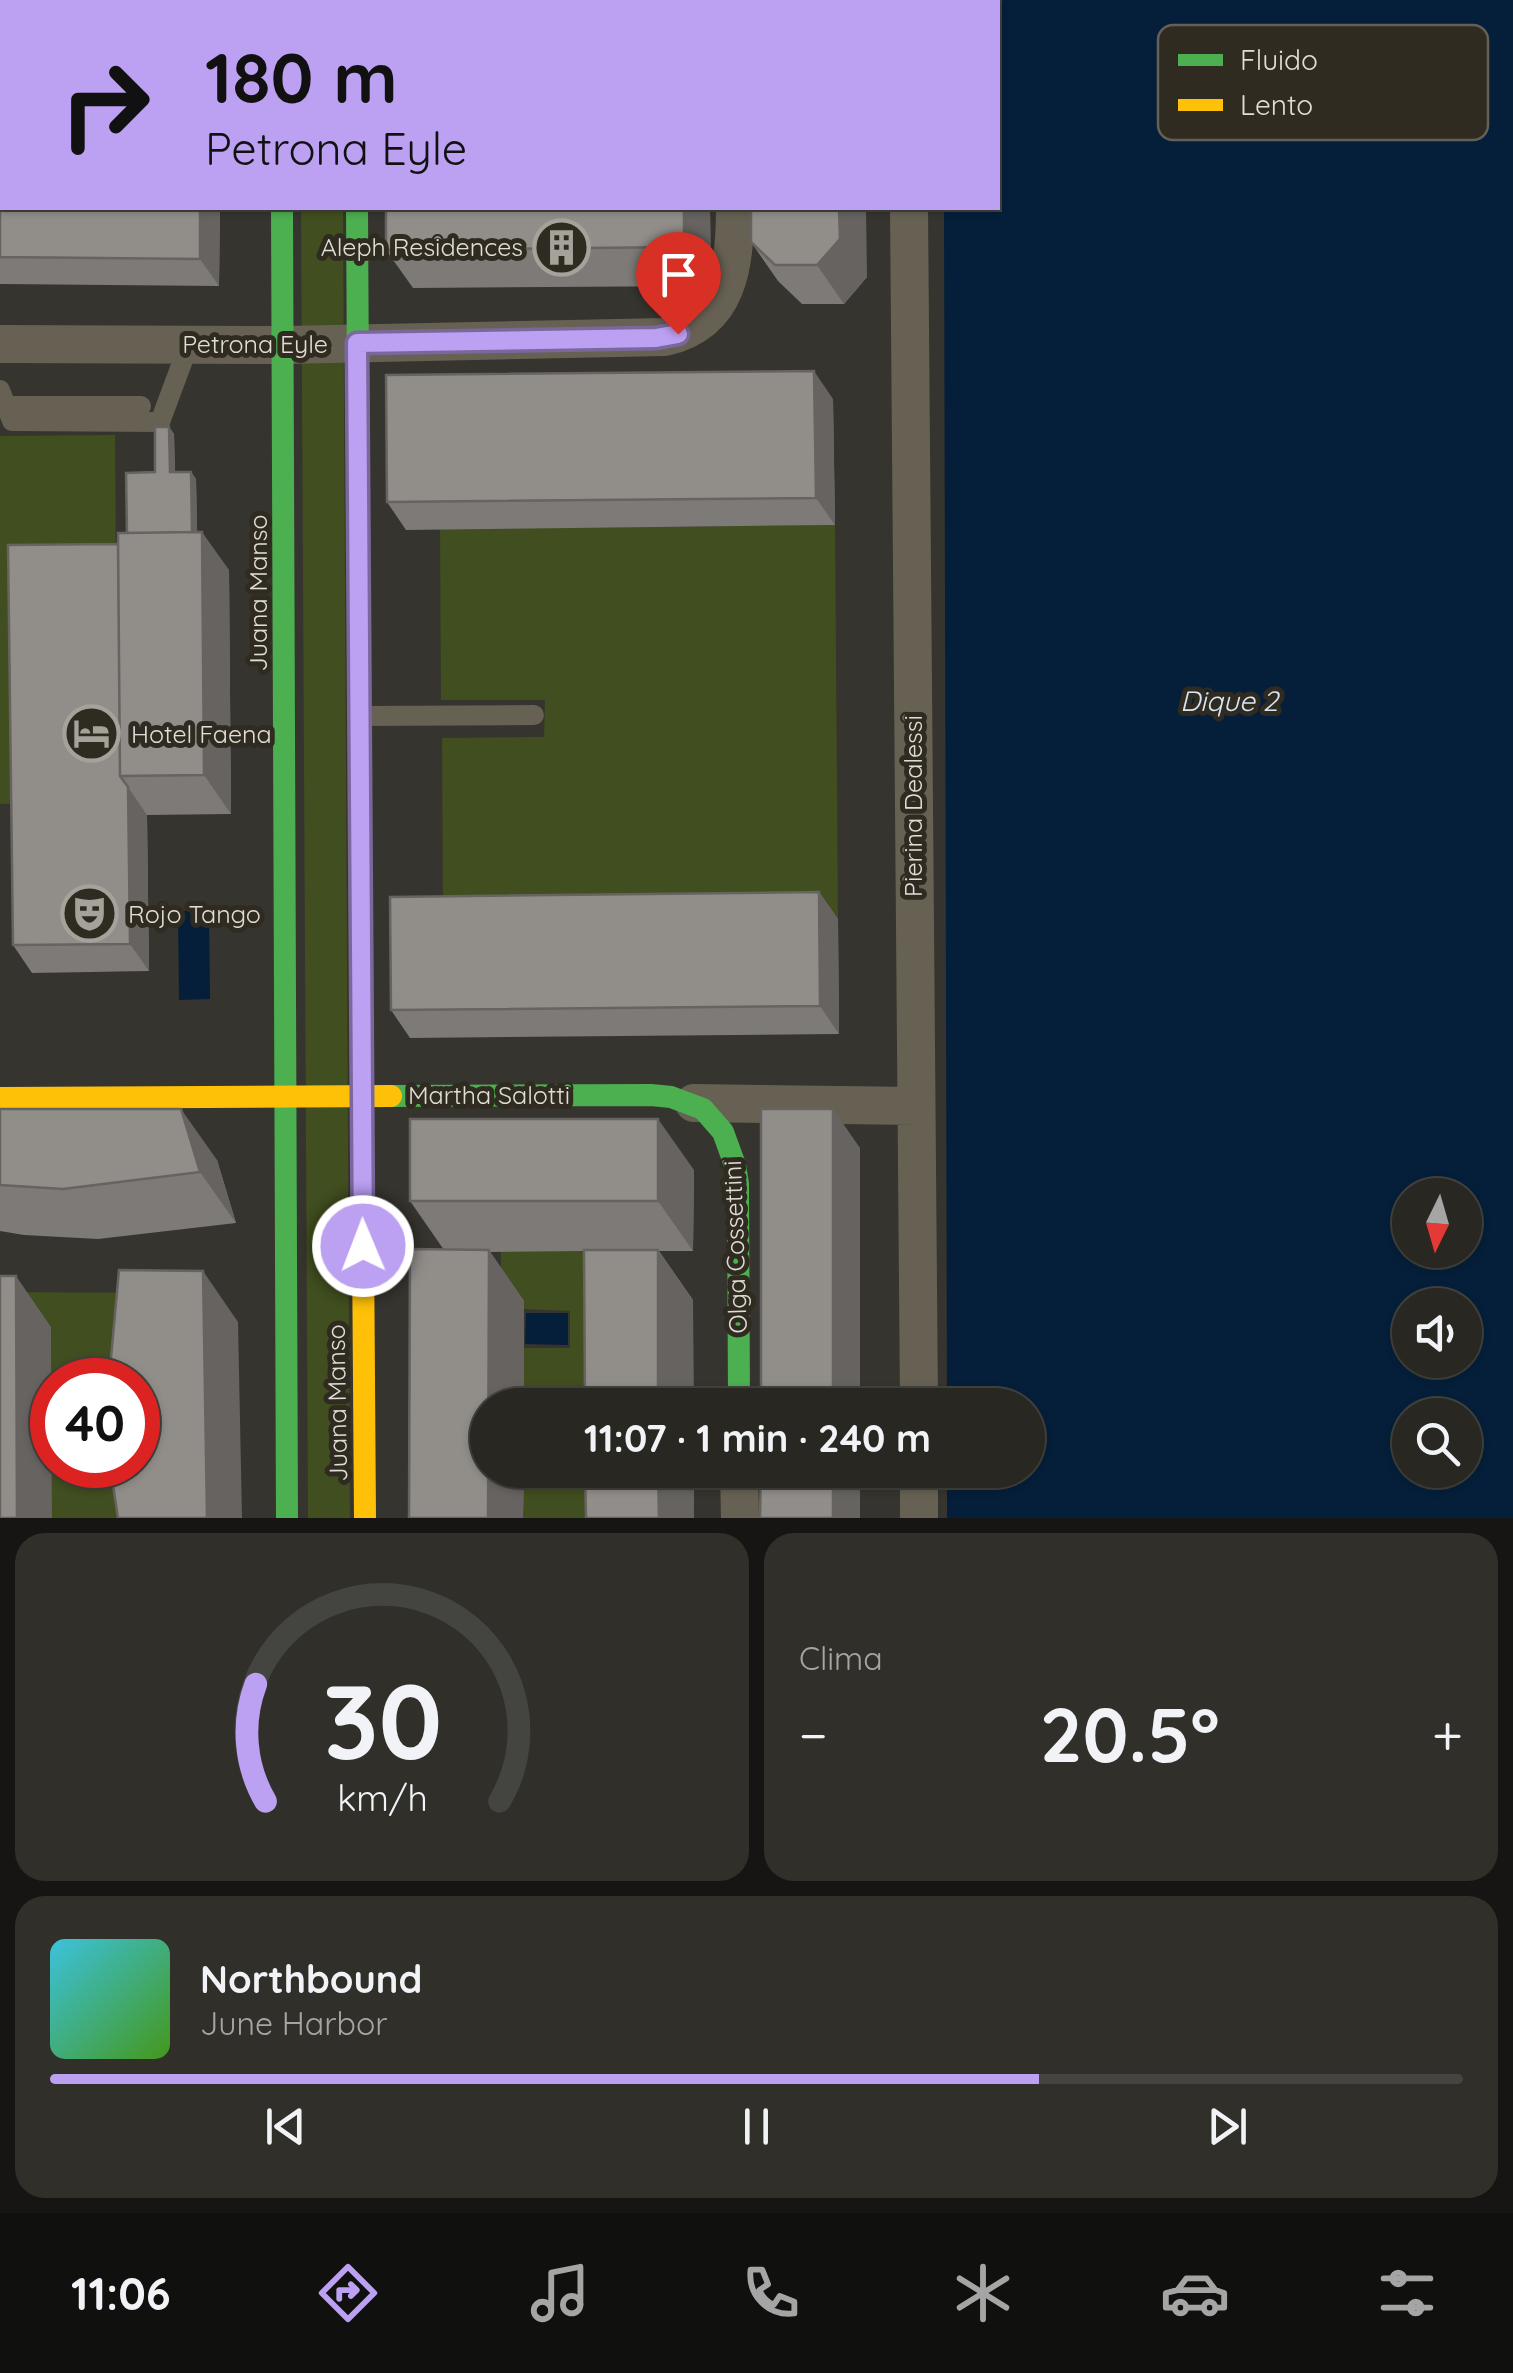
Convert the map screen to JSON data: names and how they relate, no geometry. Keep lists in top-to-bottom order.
{
  "streets": {
    "street": [
      "Petrona Eyle",
      "Juana Manso",
      "Pierina Dealessi",
      "Martha Salotti",
      "Olga Cossettini"
    ]
  },
  "crossings": [
    ["Petrona Eyle", "Juana Manso"],
    ["Juana Manso", "Martha Salotti"],
    ["Pierina Dealessi", "Martha Salotti"],
    ["Martha Salotti", "Olga Cossettini"]
  ],
  "water": ["Dique 2"],
  "places": {
    "building": ["Aleph Residences"],
    "hotel": ["Hotel Faena"],
    "theatre": ["Rojo Tango"]
  },
  "legend": ["Fluido", "Lento"],
  "north": "bottom",
  "page": {
    "turn": ["180 m", "Petrona Eyle"],
    "limit": "40",
    "trip": "11:07 · 1 min · 240 m",
    "tile": "Clima",
    "heat": ["−", "20.5°", "+"],
    "song": ["Northbound", "June Harbor"],
    "tabs": "11:06",
    "gauge": ["30", "km/h"]
  }
}
